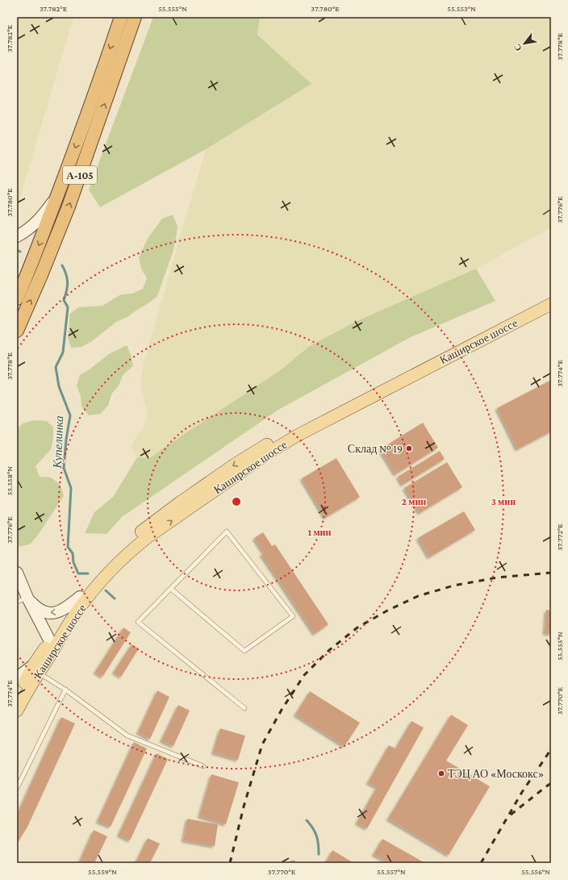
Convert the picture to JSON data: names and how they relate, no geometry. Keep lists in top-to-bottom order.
{
  "streets": {
    "highway": ["А-105"],
    "main road": ["Каширское шоссе"]
  },
  "water": ["Купелинка"],
  "places": ["Склад № 19", "ТЭЦ АО «Москокс»"],
  "north": "bottom left",
  "coordinates": [
    "37.782°E",
    "55.555°N",
    "37.780°E",
    "55.553°N",
    "37.778°E",
    "37.776°E",
    "37.774°E",
    "55.558°N",
    "37.772°E",
    "37.770°E",
    "55.559°N",
    "55.557°N",
    "55.556°N"
  ],
  "rings": ["2 мин", "3 мин", "1 мин"]
}
